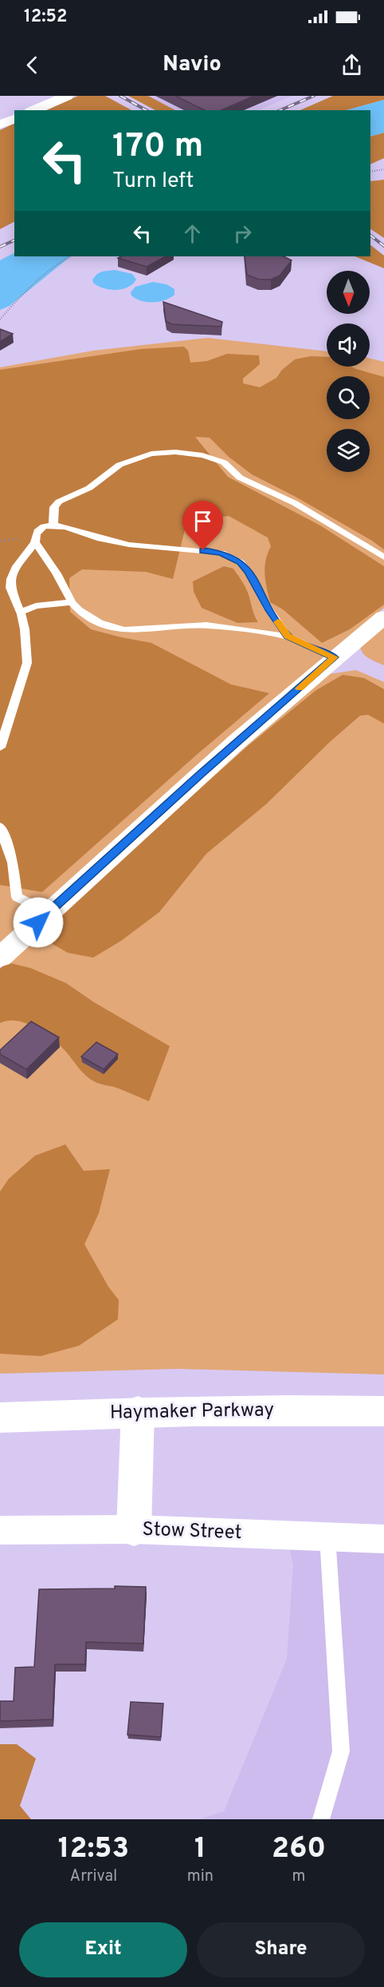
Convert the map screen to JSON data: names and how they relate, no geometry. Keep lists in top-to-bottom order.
{
  "streets": {
    "street": ["Haymaker Parkway", "Stow Street"]
  },
  "north": "bottom",
  "page": {
    "status": "12:52",
    "header": "Navio",
    "turn": ["170 m", "Turn left"],
    "eta": [
      "12:53",
      "Arrival",
      "1",
      "min",
      "260",
      "m"
    ],
    "buttons": ["Exit", "Share"]
  }
}
